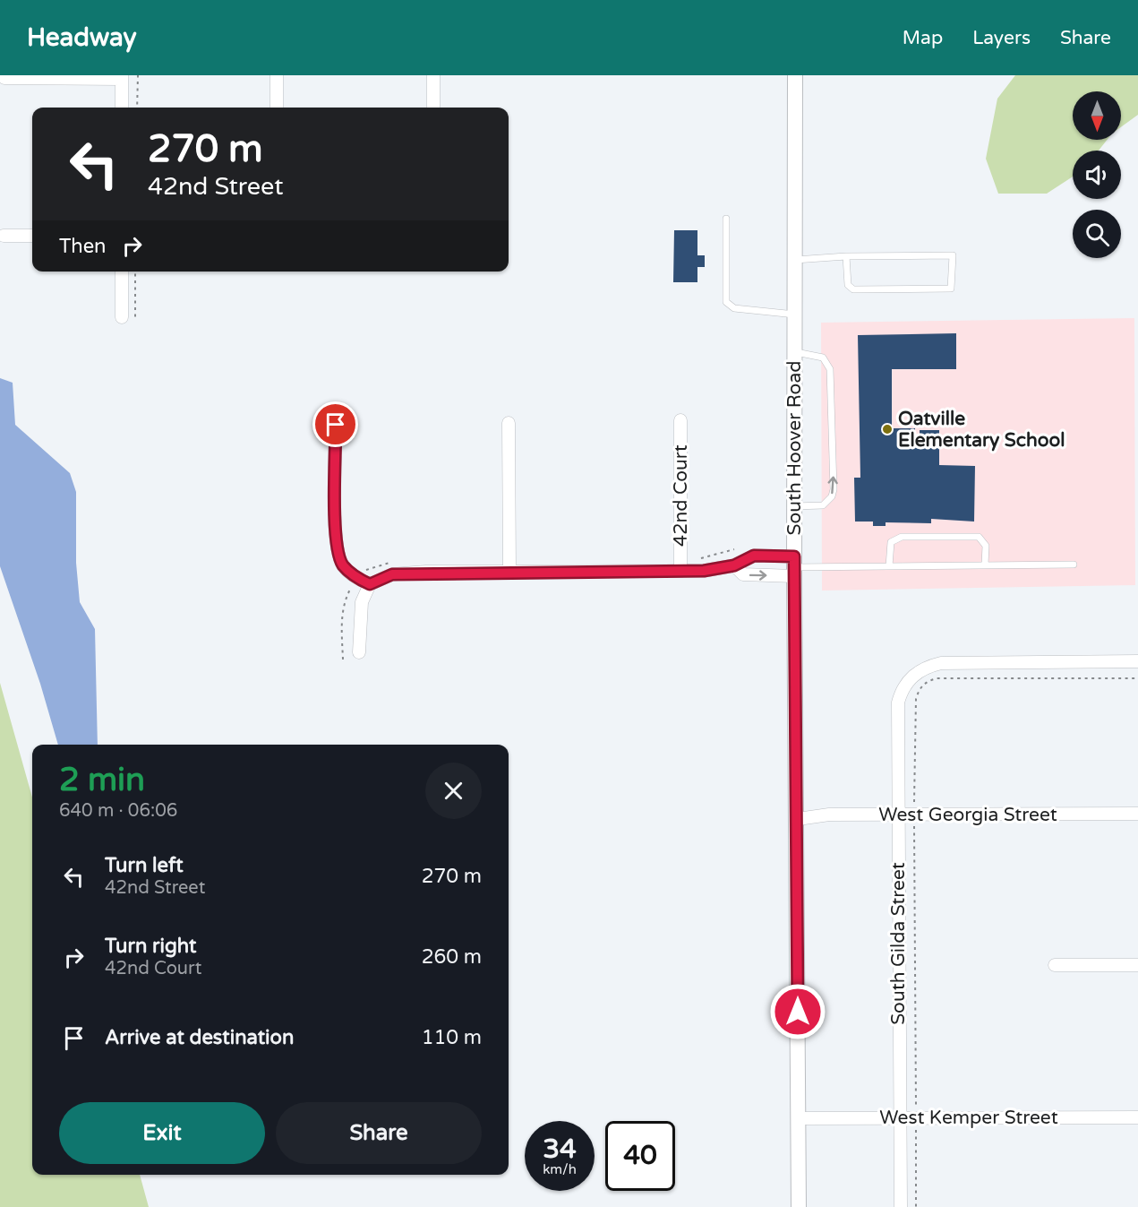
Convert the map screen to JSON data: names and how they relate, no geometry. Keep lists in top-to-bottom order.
{
  "streets": {
    "street": [
      "South Hoover Road",
      "42nd Court",
      "West Georgia Street",
      "South Gilda Street",
      "West Kemper Street"
    ]
  },
  "crossings": [
    ["South Hoover Road", "West Georgia Street"],
    ["South Hoover Road", "West Kemper Street"],
    ["West Georgia Street", "South Gilda Street"],
    ["South Gilda Street", "West Kemper Street"]
  ],
  "places": ["Oatville Elementary School"],
  "north": "bottom",
  "page": {
    "header": "Headway",
    "nav": ["Map", "Layers", "Share"],
    "turn": ["270 m", "42nd Street"],
    "then": "Then",
    "heading": ["2 min", "640 m · 06:06"],
    "list": [
      {
        "name": "Turn left",
        "note": "42nd Street",
        "value": "270 m"
      },
      {
        "name": "Turn right",
        "note": "42nd Court",
        "value": "260 m"
      },
      {
        "name": "Arrive at destination",
        "value": "110 m"
      }
    ],
    "buttons": ["Exit", "Share"],
    "speed": "34 km/h",
    "limit": "40"
  }
}
